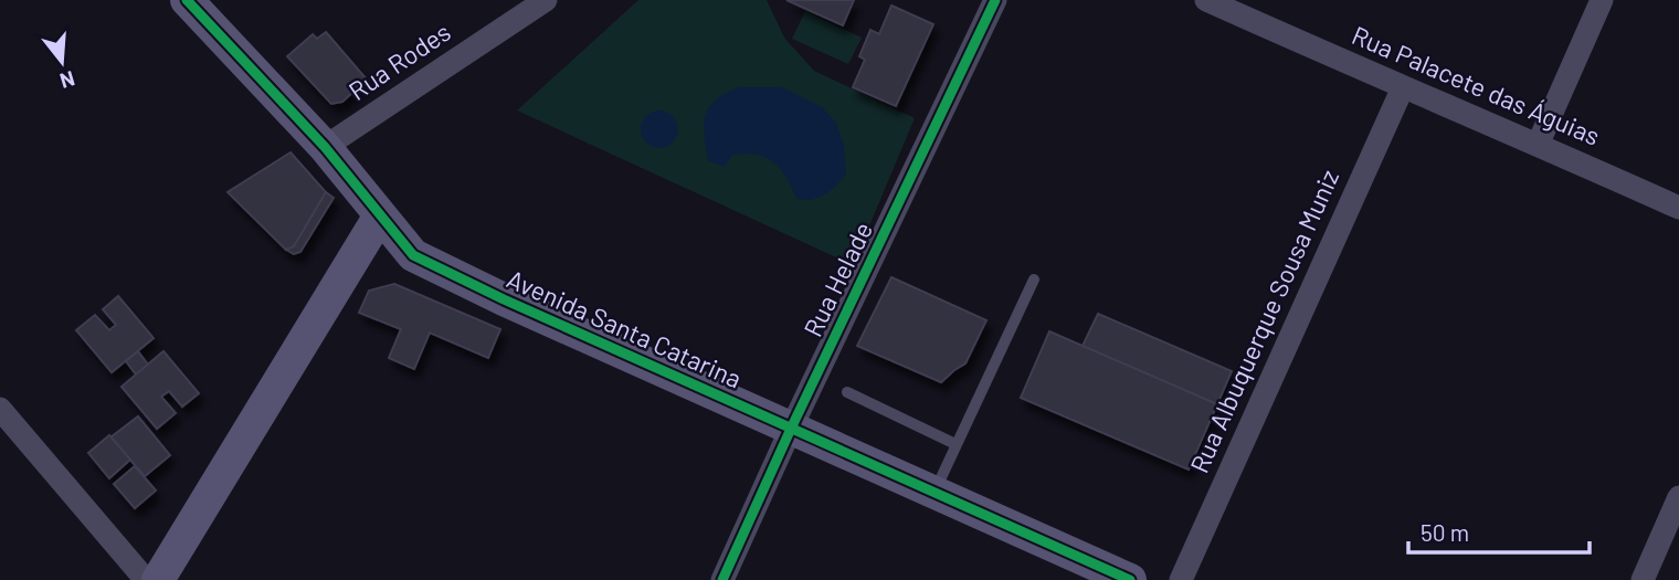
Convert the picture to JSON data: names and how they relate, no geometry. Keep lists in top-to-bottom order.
{
  "streets": {
    "street": [
      "Rua Rodes",
      "Rua Palacete das Águias",
      "Rua Helade",
      "Rua Albuquerque Sousa Muniz",
      "Avenida Santa Catarina"
    ]
  },
  "crossings": [
    ["Rua Rodes", "Avenida Santa Catarina"],
    ["Rua Palacete das Águias", "Rua Albuquerque Sousa Muniz"],
    ["Rua Helade", "Avenida Santa Catarina"]
  ],
  "scale_bar": "50 m",
  "north": "bottom"
}
